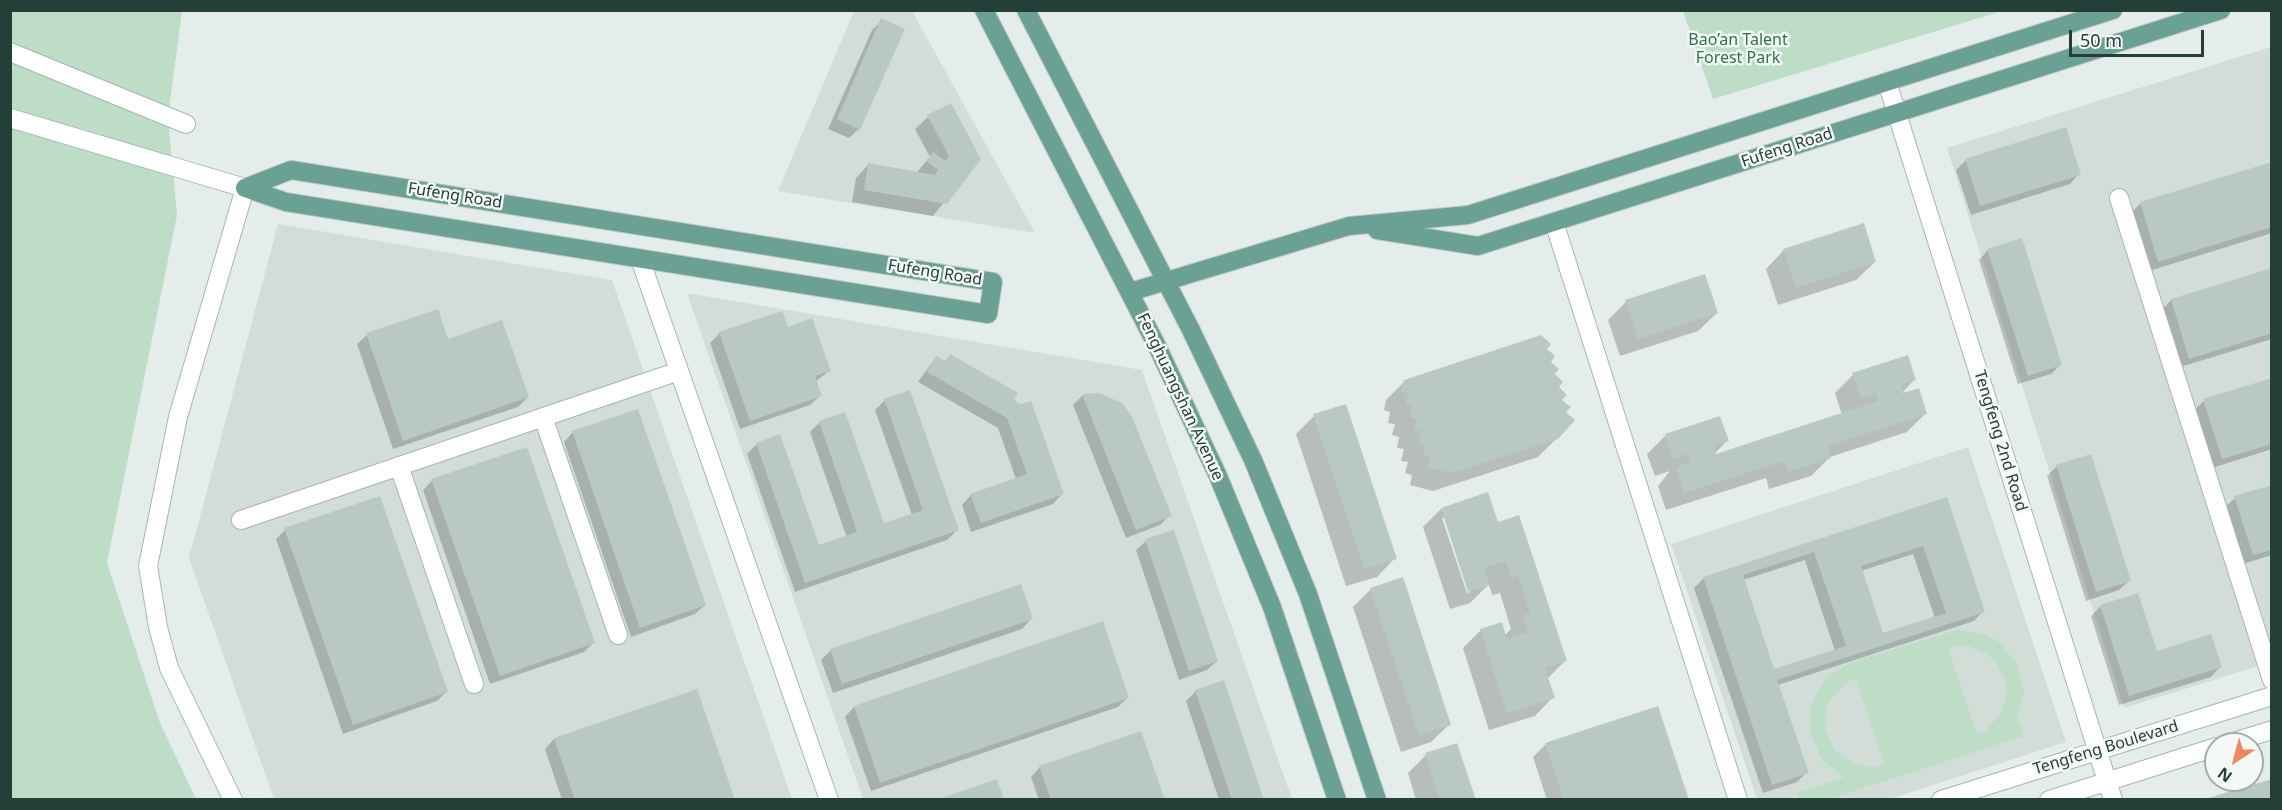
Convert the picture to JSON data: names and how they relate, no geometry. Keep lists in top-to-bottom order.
{
  "streets": {
    "main road": ["Fufeng Road", "Fenghuangshan Avenue"],
    "street": ["Tengfeng 2nd Road", "Tengfeng Boulevard"]
  },
  "crossings": [
    ["Fufeng Road", "Fenghuangshan Avenue"],
    ["Fufeng Road", "Tengfeng 2nd Road"],
    ["Tengfeng 2nd Road", "Tengfeng Boulevard"]
  ],
  "parks": ["Bao’an Talent Forest Park"],
  "scale_bar": "50 m",
  "north": "bottom left"
}
